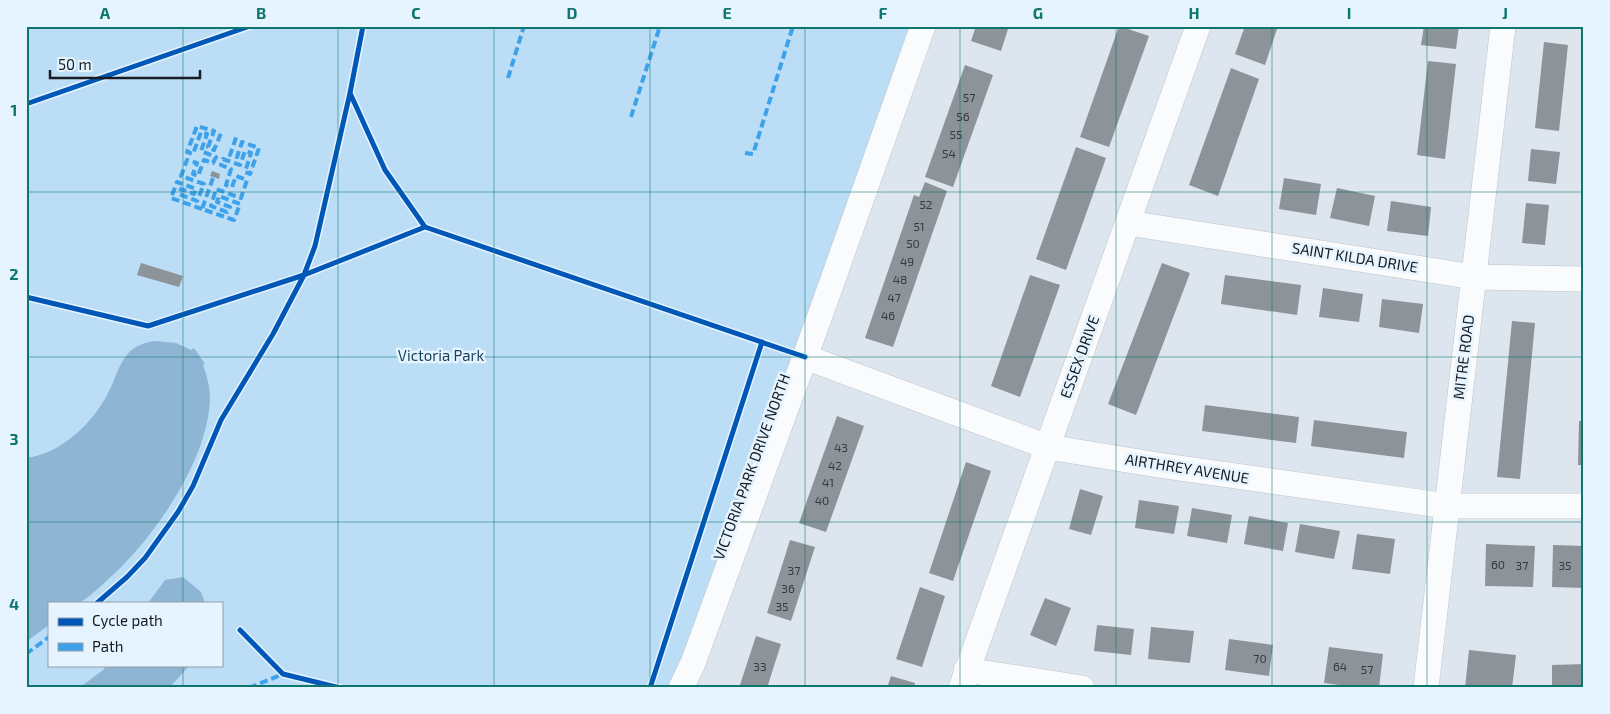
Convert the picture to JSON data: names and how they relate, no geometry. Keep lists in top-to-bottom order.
{
  "streets": {
    "street": [
      "SAINT KILDA DRIVE",
      "ESSEX DRIVE",
      "MITRE ROAD",
      "VICTORIA PARK DRIVE NORTH",
      "AIRTHREY AVENUE"
    ]
  },
  "crossings": [
    ["SAINT KILDA DRIVE", "ESSEX DRIVE"],
    ["SAINT KILDA DRIVE", "MITRE ROAD"],
    ["ESSEX DRIVE", "AIRTHREY AVENUE"],
    ["MITRE ROAD", "AIRTHREY AVENUE"],
    ["VICTORIA PARK DRIVE NORTH", "AIRTHREY AVENUE"]
  ],
  "parks": ["Victoria Park"],
  "house_numbers": [
    "57",
    "56",
    "55",
    "54",
    "52",
    "51",
    "50",
    "49",
    "48",
    "47",
    "46",
    "43",
    "42",
    "41",
    "40",
    "60",
    "37",
    "35",
    "37",
    "36",
    "35",
    "70",
    "33",
    "64",
    "57"
  ],
  "legend": ["Cycle path", "Path"],
  "scale_bar": "50 m",
  "grid": {
    "columns": [
      "A",
      "B",
      "C",
      "D",
      "E",
      "F",
      "G",
      "H",
      "I",
      "J"
    ],
    "rows": [
      "1",
      "2",
      "3",
      "4"
    ]
  }
}
